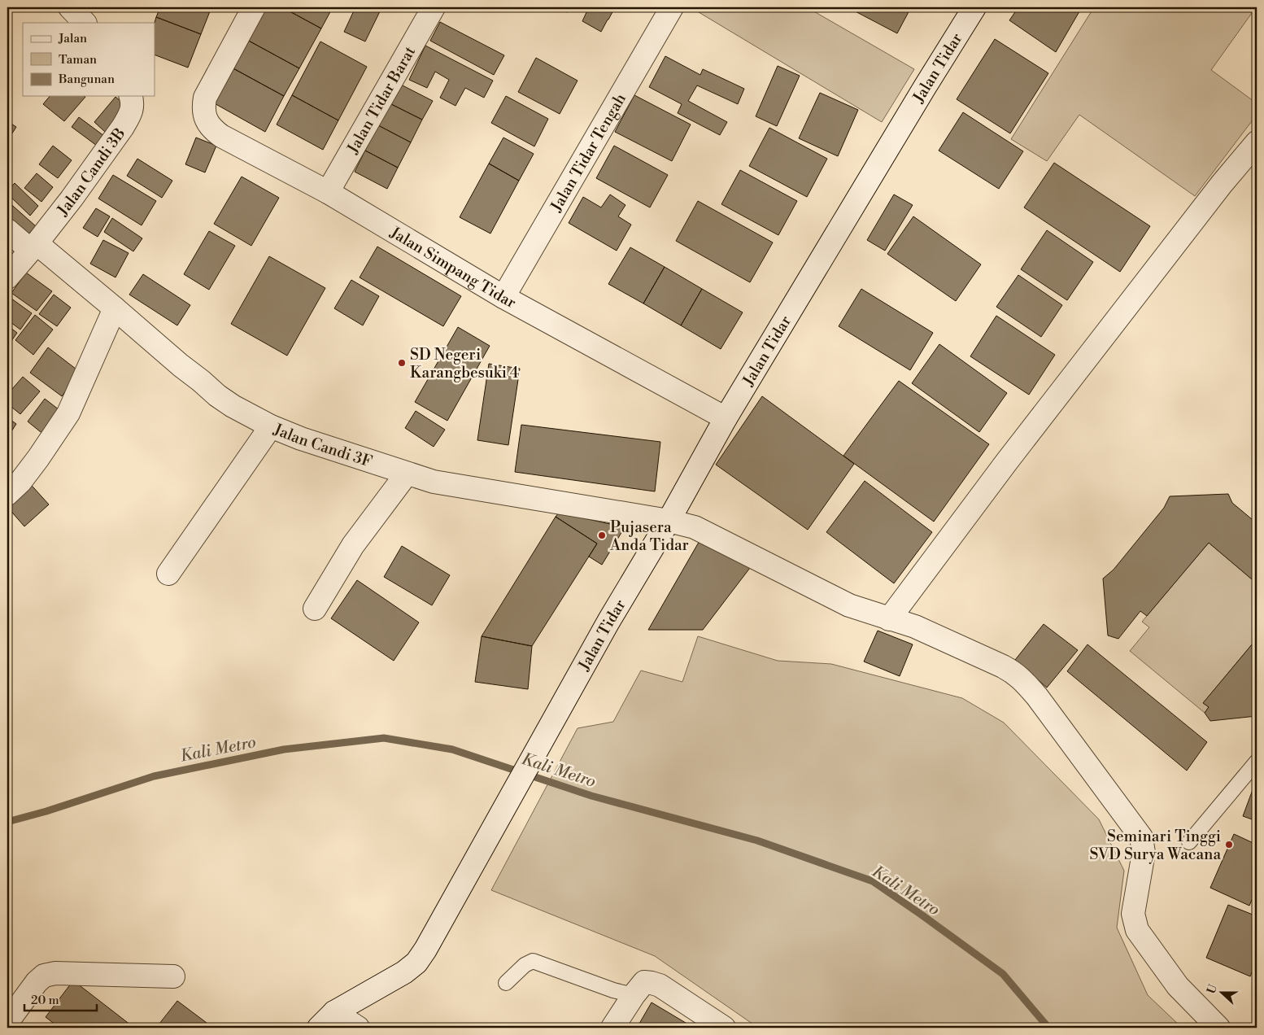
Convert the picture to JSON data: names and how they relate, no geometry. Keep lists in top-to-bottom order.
{
  "streets": {
    "street": [
      "Jalan Tidar",
      "Jalan Tidar Barat",
      "Jalan Tidar Tengah",
      "Jalan Candi 3B",
      "Jalan Simpang Tidar",
      "Jalan Candi 3F"
    ]
  },
  "crossings": [
    ["Jalan Tidar", "Jalan Simpang Tidar"],
    ["Jalan Tidar", "Jalan Candi 3F"],
    ["Jalan Tidar Barat", "Jalan Simpang Tidar"],
    ["Jalan Tidar Tengah", "Jalan Simpang Tidar"],
    ["Jalan Candi 3B", "Jalan Candi 3F"]
  ],
  "water": ["Kali Metro"],
  "places": ["SD Negeri Karangbesuki 4", "Pujasera Anda Tidar", "Seminari Tinggi SVD Surya Wacana"],
  "legend": ["Jalan", "Taman", "Bangunan"],
  "scale_bar": "20 m",
  "north": "left"
}
